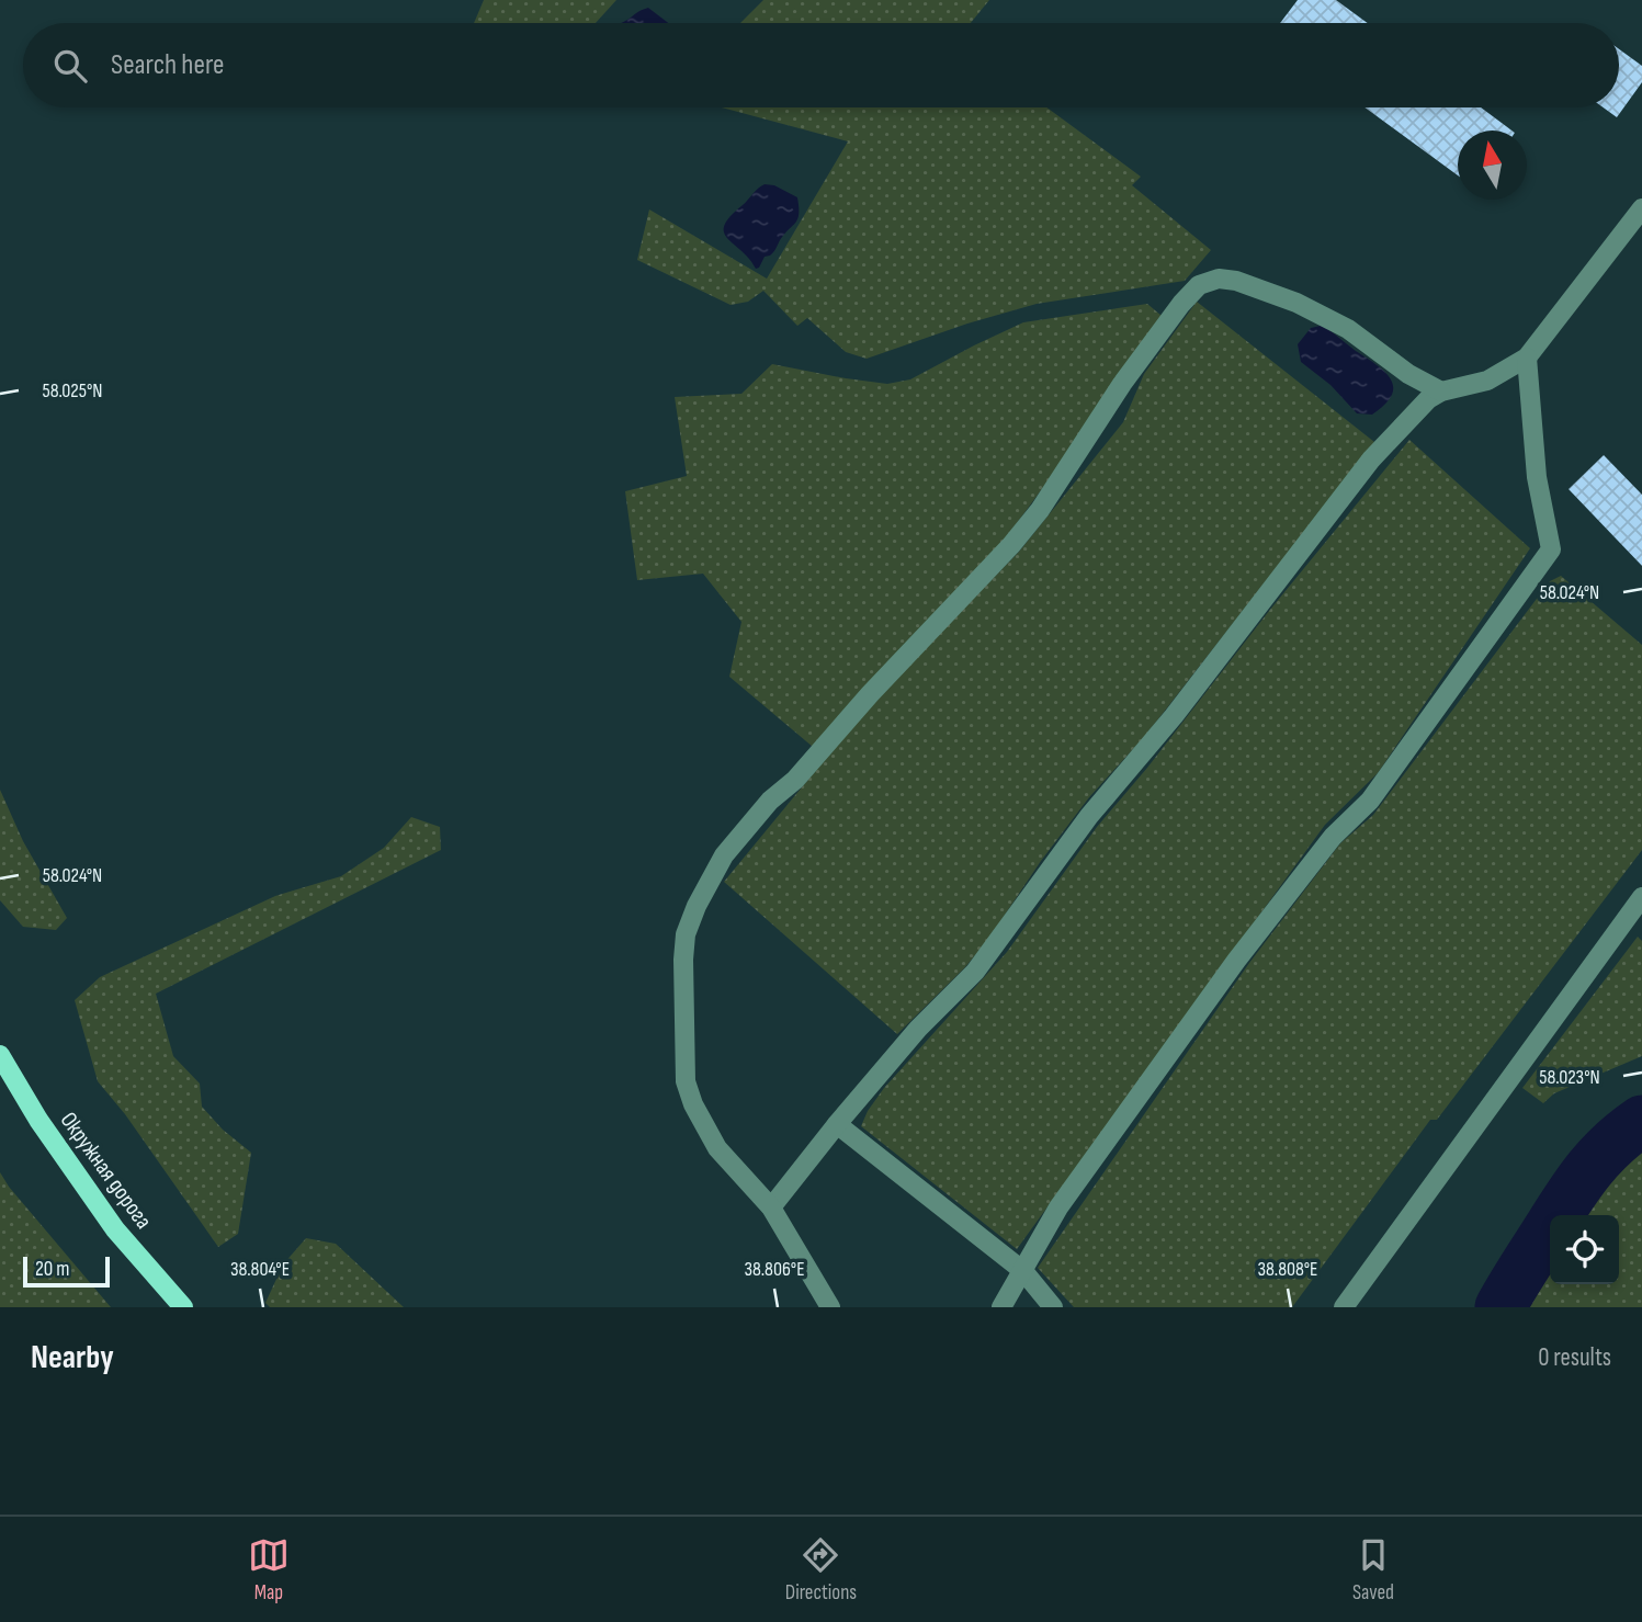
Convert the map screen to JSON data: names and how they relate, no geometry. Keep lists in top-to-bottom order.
{
  "streets": {
    "main road": ["Окружная дорога"]
  },
  "scale_bar": "20 m",
  "north": "top",
  "page": {
    "search": "Search here",
    "scale": "20 m",
    "heading": ["Nearby", "0 results"],
    "nav": ["Map", "Directions", "Saved"]
  },
  "coordinates": [
    "58.025°N",
    "58.024°N",
    "58.023°N",
    "38.804°E",
    "38.806°E",
    "38.808°E"
  ]
}
